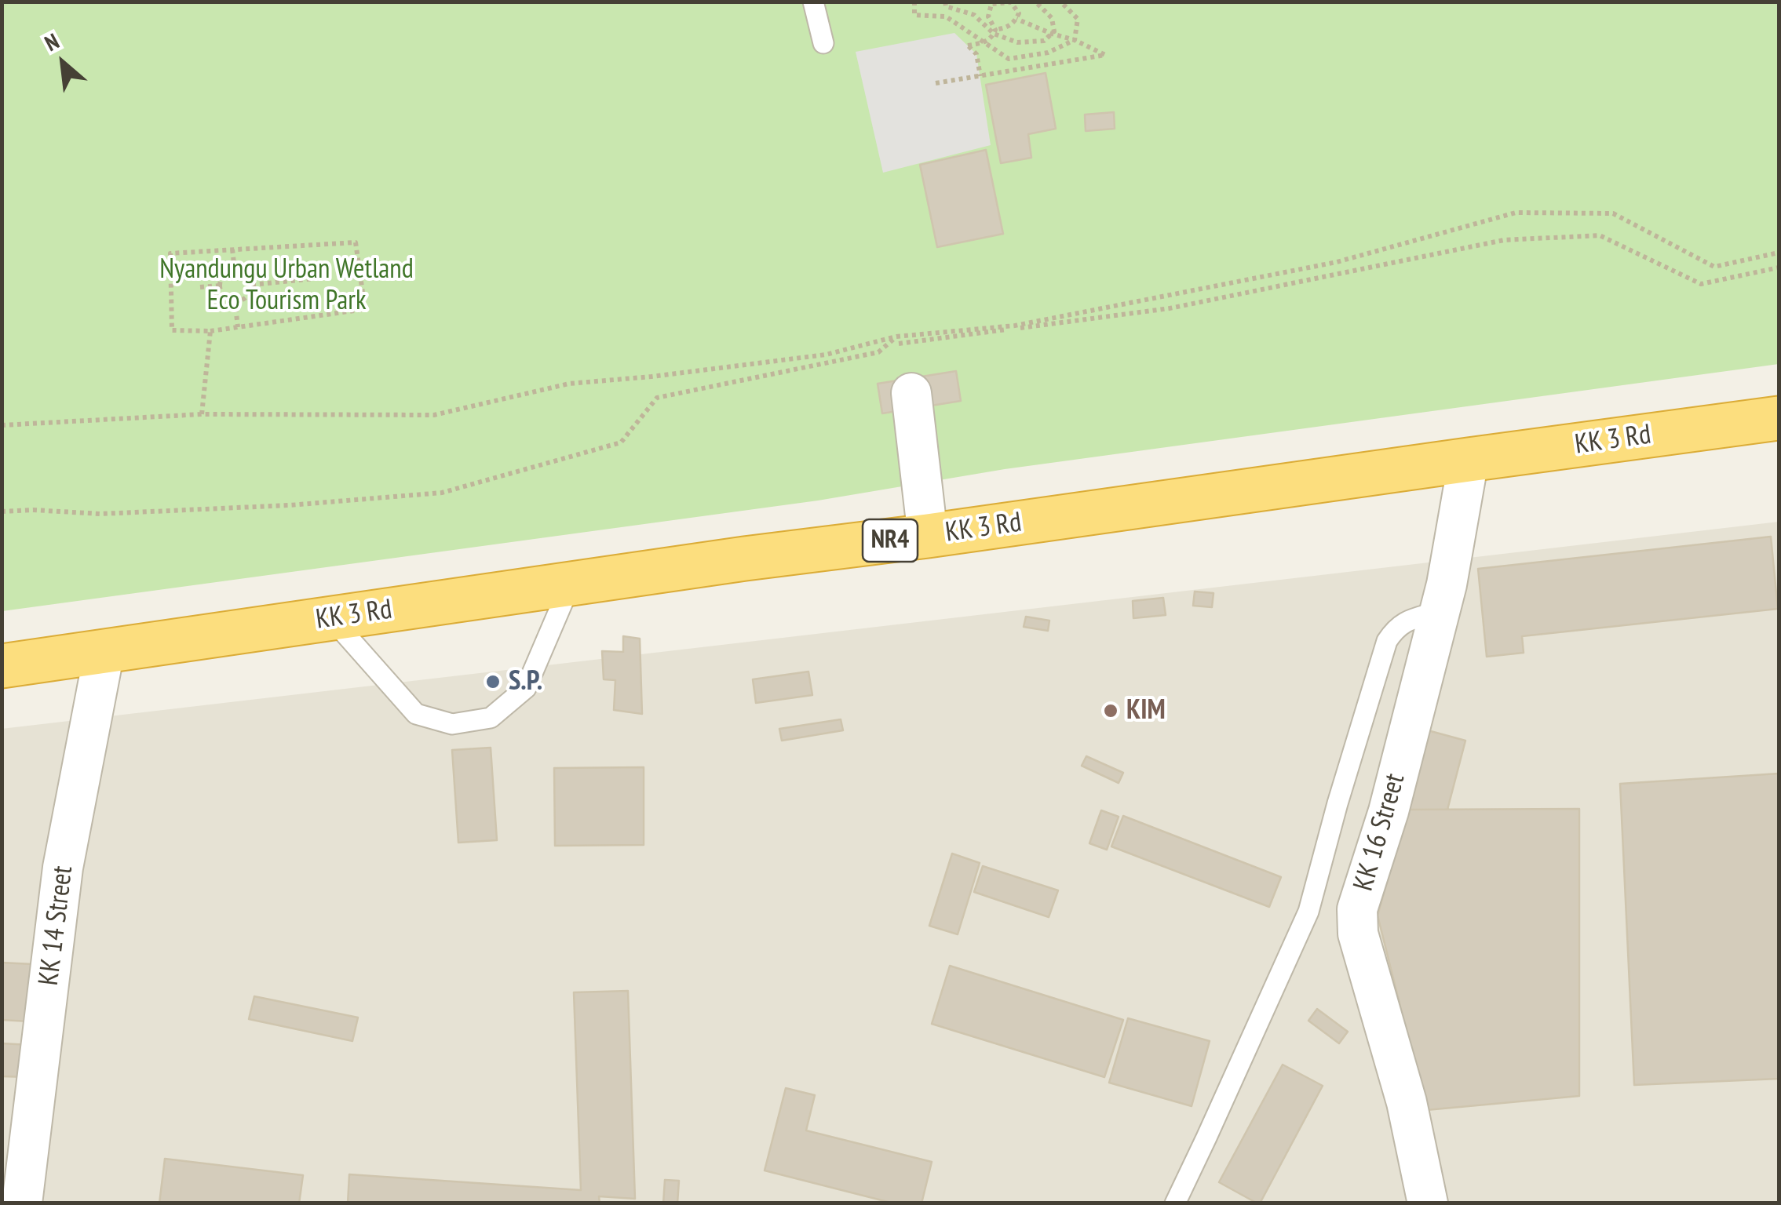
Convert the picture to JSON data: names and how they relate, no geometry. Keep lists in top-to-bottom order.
{
  "streets": {
    "highway": ["KK 3 Rd", "NR4"],
    "street": ["KK 16 Street", "KK 14 Street"]
  },
  "crossings": [
    ["KK 3 Rd", "KK 16 Street"],
    ["KK 3 Rd", "KK 14 Street"]
  ],
  "parks": ["Nyandungu Urban Wetland Eco Tourism Park"],
  "places": ["S.P.", "KIM"],
  "north": "top left"
}
